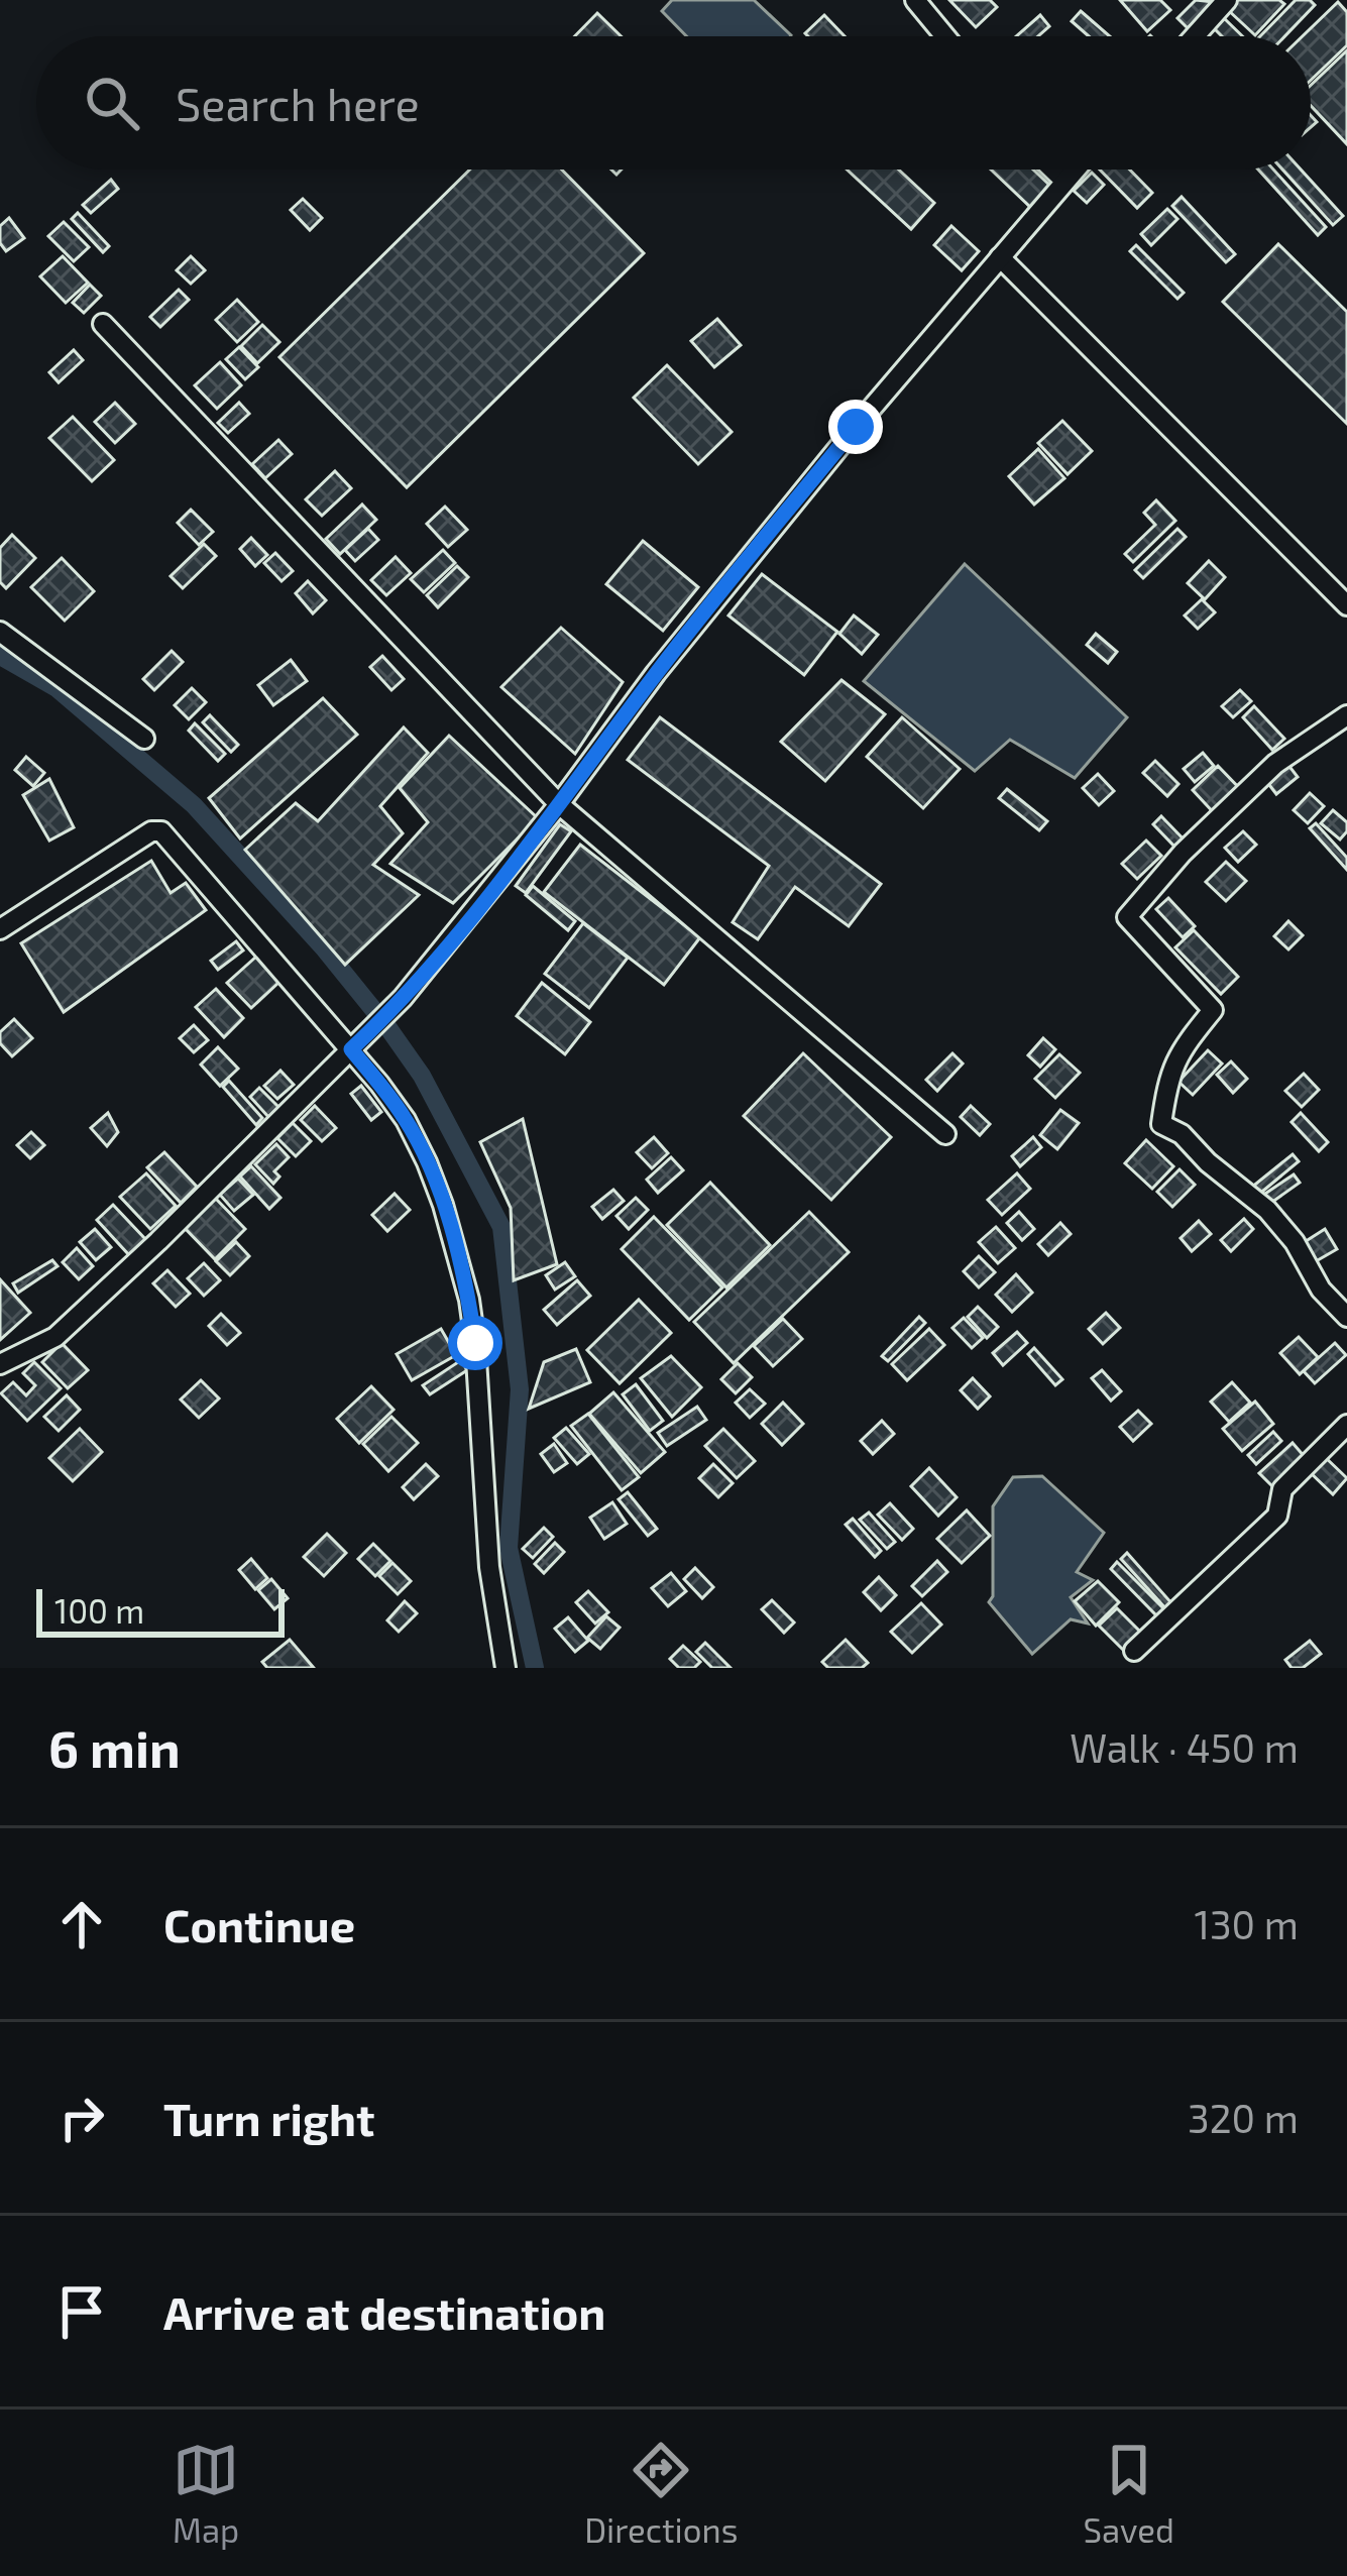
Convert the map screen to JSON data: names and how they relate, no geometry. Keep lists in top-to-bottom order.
{
  "scale_bar": "100 m",
  "page": {
    "search": "Search here",
    "scale": "100 m",
    "heading": ["6 min", "Walk · 450 m"],
    "list": [
      ["Continue", "130 m"],
      ["Turn right", "320 m"],
      "Arrive at destination"
    ],
    "nav": ["Map", "Directions", "Saved"]
  }
}
